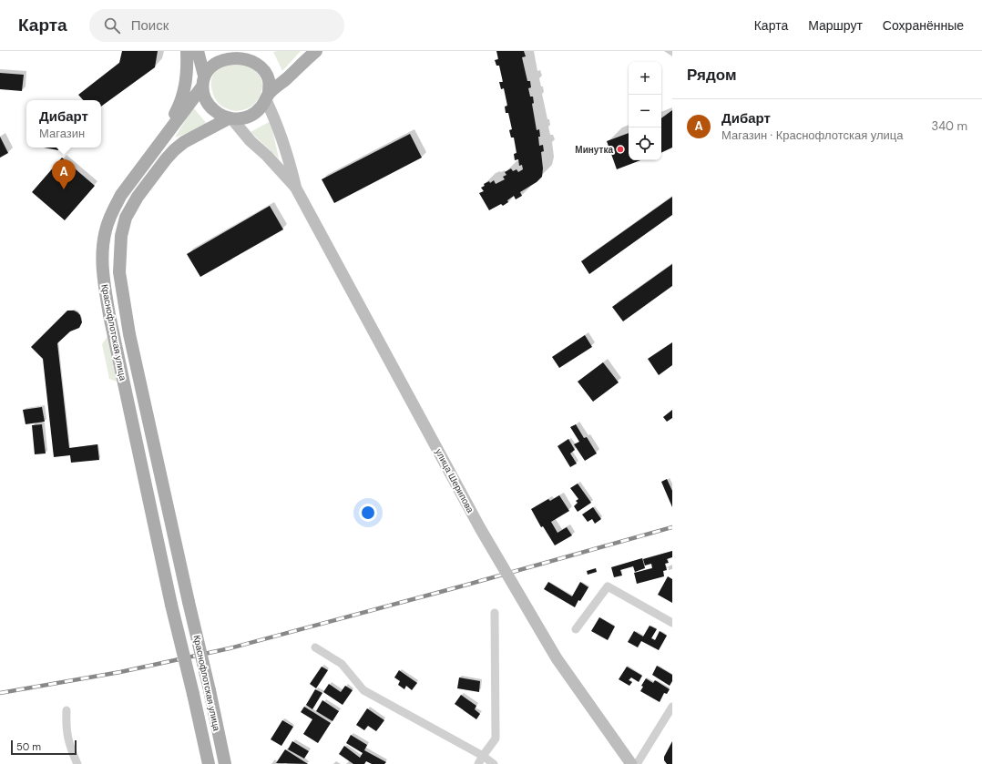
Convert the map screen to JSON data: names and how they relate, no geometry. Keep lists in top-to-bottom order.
{
  "streets": {
    "main road": ["Краснофлотская улица", "улица Шерипова"]
  },
  "places": ["Минутка"],
  "scale_bar": "50 m",
  "page": {
    "header": "Карта",
    "search": "Поиск",
    "nav": ["Карта", "Маршрут", "Сохранённые"],
    "heading": "Рядом",
    "map_buttons": ["+", "−"],
    "list": [
      {
        "mark": "A",
        "name": "Дибарт",
        "note": "Магазин · Краснофлотская улица",
        "value": "340 m"
      }
    ],
    "popup": ["Дибарт", "Магазин"],
    "pins": "A",
    "scale": "50 m"
  }
}
